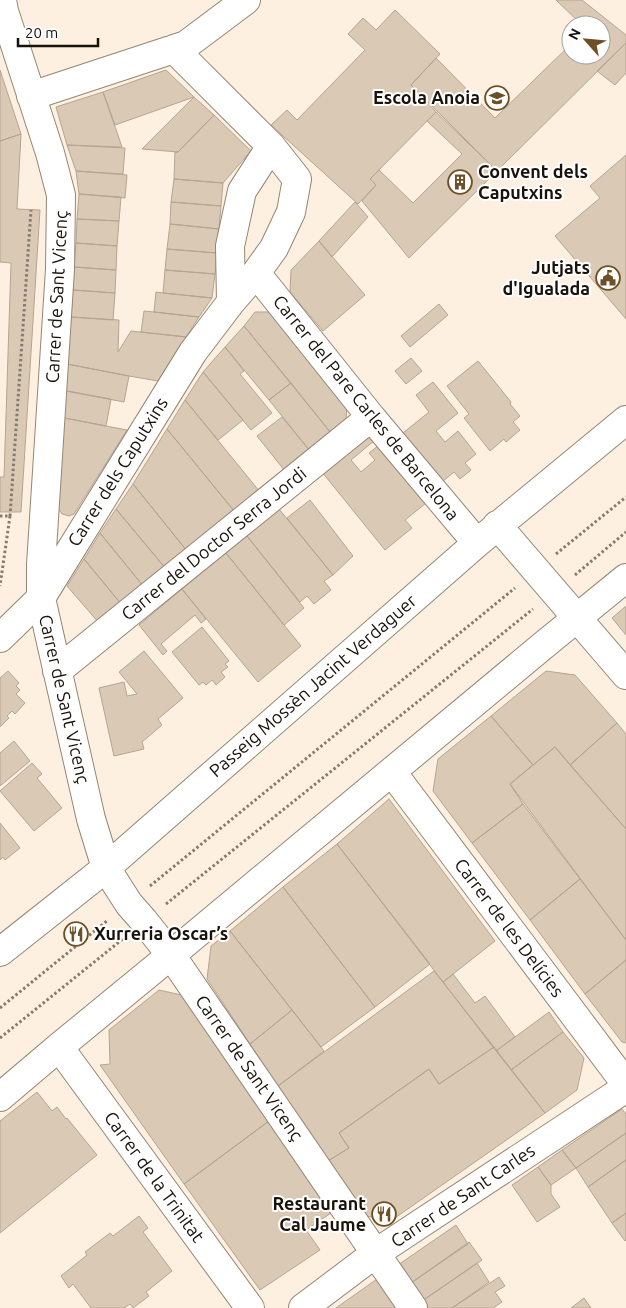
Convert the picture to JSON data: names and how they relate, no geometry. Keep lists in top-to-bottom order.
{
  "streets": {
    "street": [
      "Carrer de Sant Vicenç",
      "Carrer del Pare Carles de Barcelona",
      "Carrer dels Caputxins",
      "Carrer del Doctor Serra Jordi",
      "Passeig Mossèn Jacint Verdaguer",
      "Carrer de les Delícies",
      "Carrer de la Trinitat",
      "Carrer de Sant Carles"
    ]
  },
  "crossings": [
    ["Carrer de Sant Vicenç", "Carrer dels Caputxins"],
    ["Carrer de Sant Vicenç", "Carrer del Doctor Serra Jordi"],
    ["Carrer de Sant Vicenç", "Passeig Mossèn Jacint Verdaguer"],
    ["Carrer de Sant Vicenç", "Carrer de Sant Carles"],
    ["Carrer del Pare Carles de Barcelona", "Carrer dels Caputxins"],
    ["Carrer del Pare Carles de Barcelona", "Carrer del Doctor Serra Jordi"],
    ["Carrer del Pare Carles de Barcelona", "Passeig Mossèn Jacint Verdaguer"],
    ["Carrer de les Delícies", "Carrer de Sant Carles"]
  ],
  "places": {
    "school or university": ["Escola Anoia"],
    "building": ["Convent dels Caputxins"],
    "public building": ["Jutjats d'Igualada"],
    "restaurant": ["Xurreria Oscar’s", "Restaurant Cal Jaume"]
  },
  "scale_bar": "20 m",
  "north": "top left"
}
